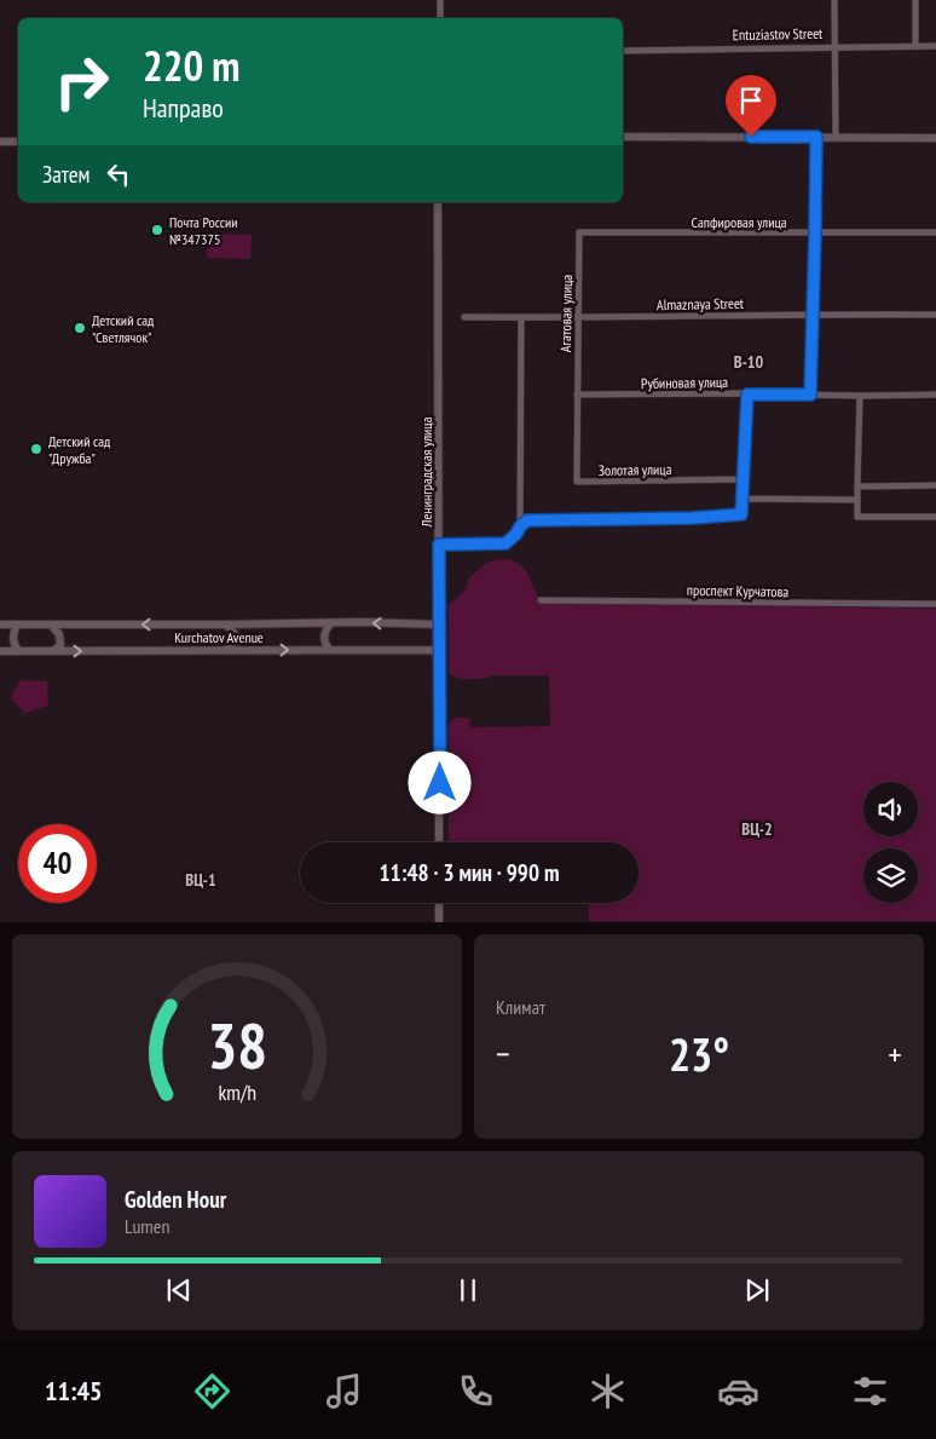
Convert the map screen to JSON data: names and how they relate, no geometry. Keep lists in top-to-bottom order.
{
  "streets": {
    "street": [
      "Entuziastov Street",
      "Сапфировая улица",
      "Almaznaya Street",
      "Агатовая улица",
      "Рубиновая улица",
      "Золотая улица",
      "Ленинградская улица",
      "проспект Курчатова",
      "Kurchatov Avenue"
    ]
  },
  "crossings": [
    ["Сапфировая улица", "Агатовая улица"],
    ["Almaznaya Street", "Агатовая улица"],
    ["Агатовая улица", "Рубиновая улица"],
    ["Агатовая улица", "Золотая улица"],
    ["Рубиновая улица", "Золотая улица"],
    ["Ленинградская улица", "Kurchatov Avenue"]
  ],
  "districts": ["В-10", "ВЦ-2", "ВЦ-1"],
  "places": ["Почта России №347375", "Детский сад \"Светлячок\"", "Детский сад \"Дружба\""],
  "page": {
    "turn": ["220 m", "Направо"],
    "then": "Затем",
    "limit": "40",
    "trip": "11:48 · 3 мин · 990 m",
    "tile": "Климат",
    "heat": ["−", "23°", "+"],
    "song": ["Golden Hour", "Lumen"],
    "tabs": "11:45",
    "gauge": ["38", "km/h"]
  }
}
